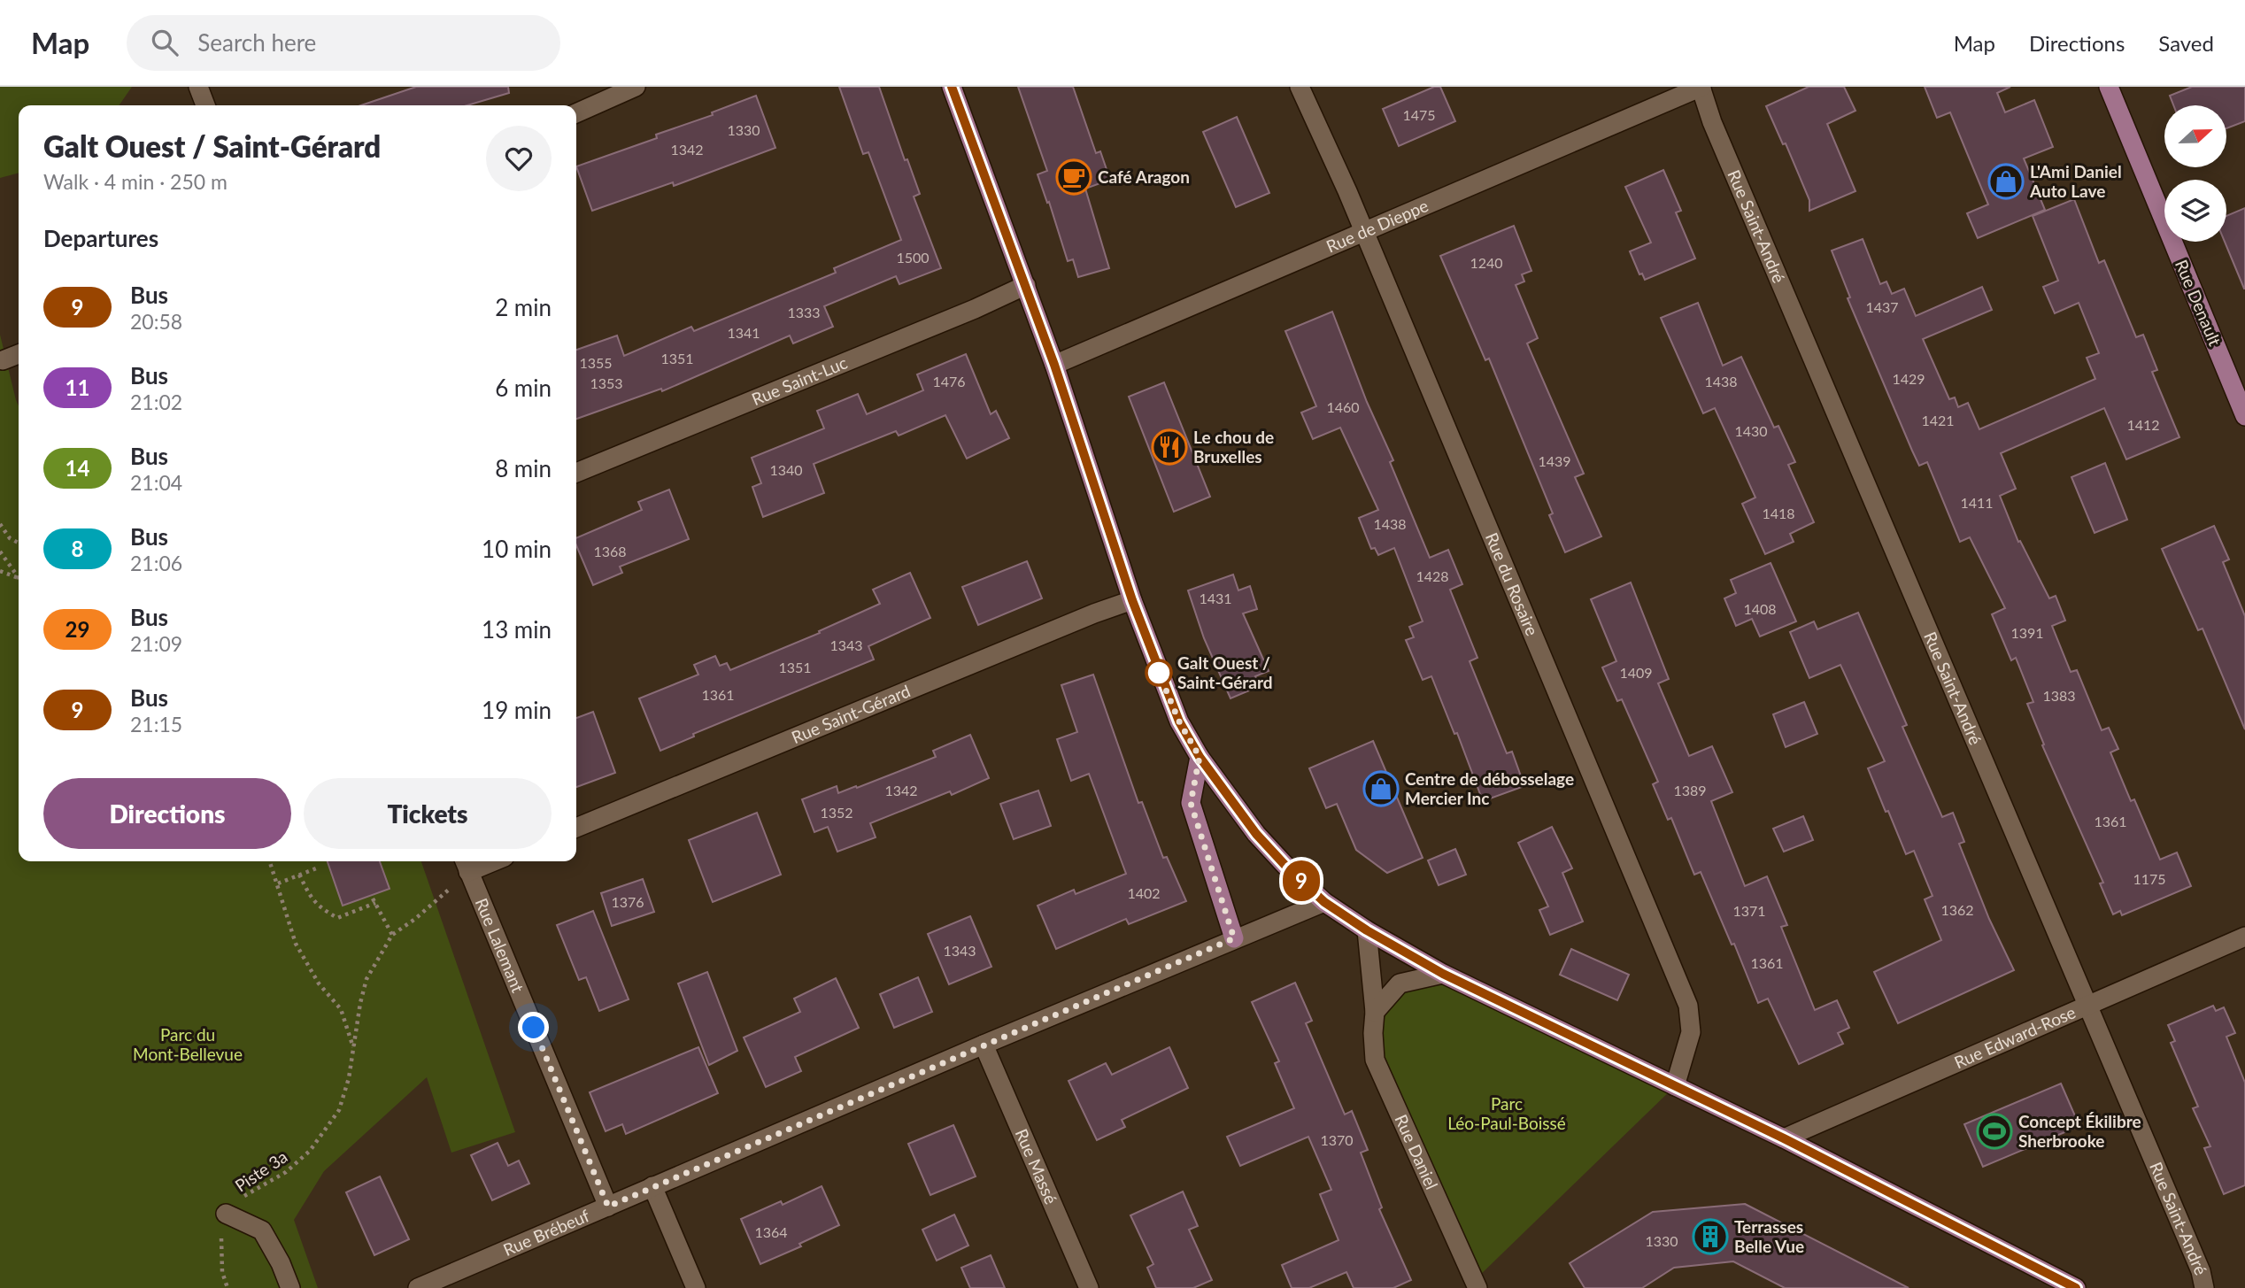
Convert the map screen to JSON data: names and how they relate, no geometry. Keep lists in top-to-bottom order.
{
  "streets": {
    "main road": ["Rue Denault"],
    "street": [
      "Rue de Dieppe",
      "Rue Saint-André",
      "Rue Saint-Luc",
      "Rue du Rosaire",
      "Rue Saint-Gérard",
      "Rue Lalemant",
      "Rue Edward-Rose",
      "Rue Daniel",
      "Rue Massé",
      "Rue Brébeuf"
    ],
    "path": ["Piste 3a"]
  },
  "crossings": [
    ["Rue de Dieppe", "Rue Saint-André"],
    ["Rue de Dieppe", "Rue du Rosaire"],
    ["Rue Saint-André", "Rue Edward-Rose"],
    ["Rue Lalemant", "Rue Brébeuf"],
    ["Rue Massé", "Rue Brébeuf"]
  ],
  "parks": ["Parc du Mont-Bellevue", "Parc Léo-Paul-Boissé"],
  "places": {
    "cafe": ["Café Aragon"],
    "shop": ["L'Ami Daniel Auto Lave", "Centre de débosselage Mercier Inc"],
    "restaurant": ["Le chou de Bruxelles"],
    "other": ["Galt Ouest / Saint-Gérard"],
    "sports": ["Concept Ékilibre Sherbrooke"],
    "building": ["Terrasses Belle Vue"]
  },
  "lines": ["bus line 9"],
  "house_numbers": [
    "1475",
    "1330",
    "1342",
    "1500",
    "1240",
    "1437",
    "1333",
    "1341",
    "1351",
    "1355",
    "1429",
    "1476",
    "1438",
    "1353",
    "1460",
    "1421",
    "1412",
    "1430",
    "1439",
    "1340",
    "1411",
    "1418",
    "1438",
    "1368",
    "1428",
    "1431",
    "1408",
    "1391",
    "1343",
    "1351",
    "1409",
    "1361",
    "1383",
    "1342",
    "1389",
    "1352",
    "1361",
    "1175",
    "1402",
    "1376",
    "1362",
    "1371",
    "1343",
    "1361",
    "1370",
    "1364",
    "1330"
  ],
  "north": "right",
  "page": {
    "header": "Map",
    "search": "Search here",
    "nav": ["Map", "Directions", "Saved"],
    "on_map": "9",
    "heading": [
      ["Galt Ouest / Saint-Gérard", "Walk · 4 min · 250 m"],
      "Departures"
    ],
    "list": [
      {
        "mark": "9",
        "name": "Bus",
        "note": "20:58",
        "value": "2 min"
      },
      {
        "mark": "11",
        "name": "Bus",
        "note": "21:02",
        "value": "6 min"
      },
      {
        "mark": "14",
        "name": "Bus",
        "note": "21:04",
        "value": "8 min"
      },
      {
        "mark": "8",
        "name": "Bus",
        "note": "21:06",
        "value": "10 min"
      },
      {
        "mark": "29",
        "name": "Bus",
        "note": "21:09",
        "value": "13 min"
      },
      {
        "mark": "9",
        "name": "Bus",
        "note": "21:15",
        "value": "19 min"
      }
    ],
    "buttons": ["Directions", "Tickets"]
  }
}
